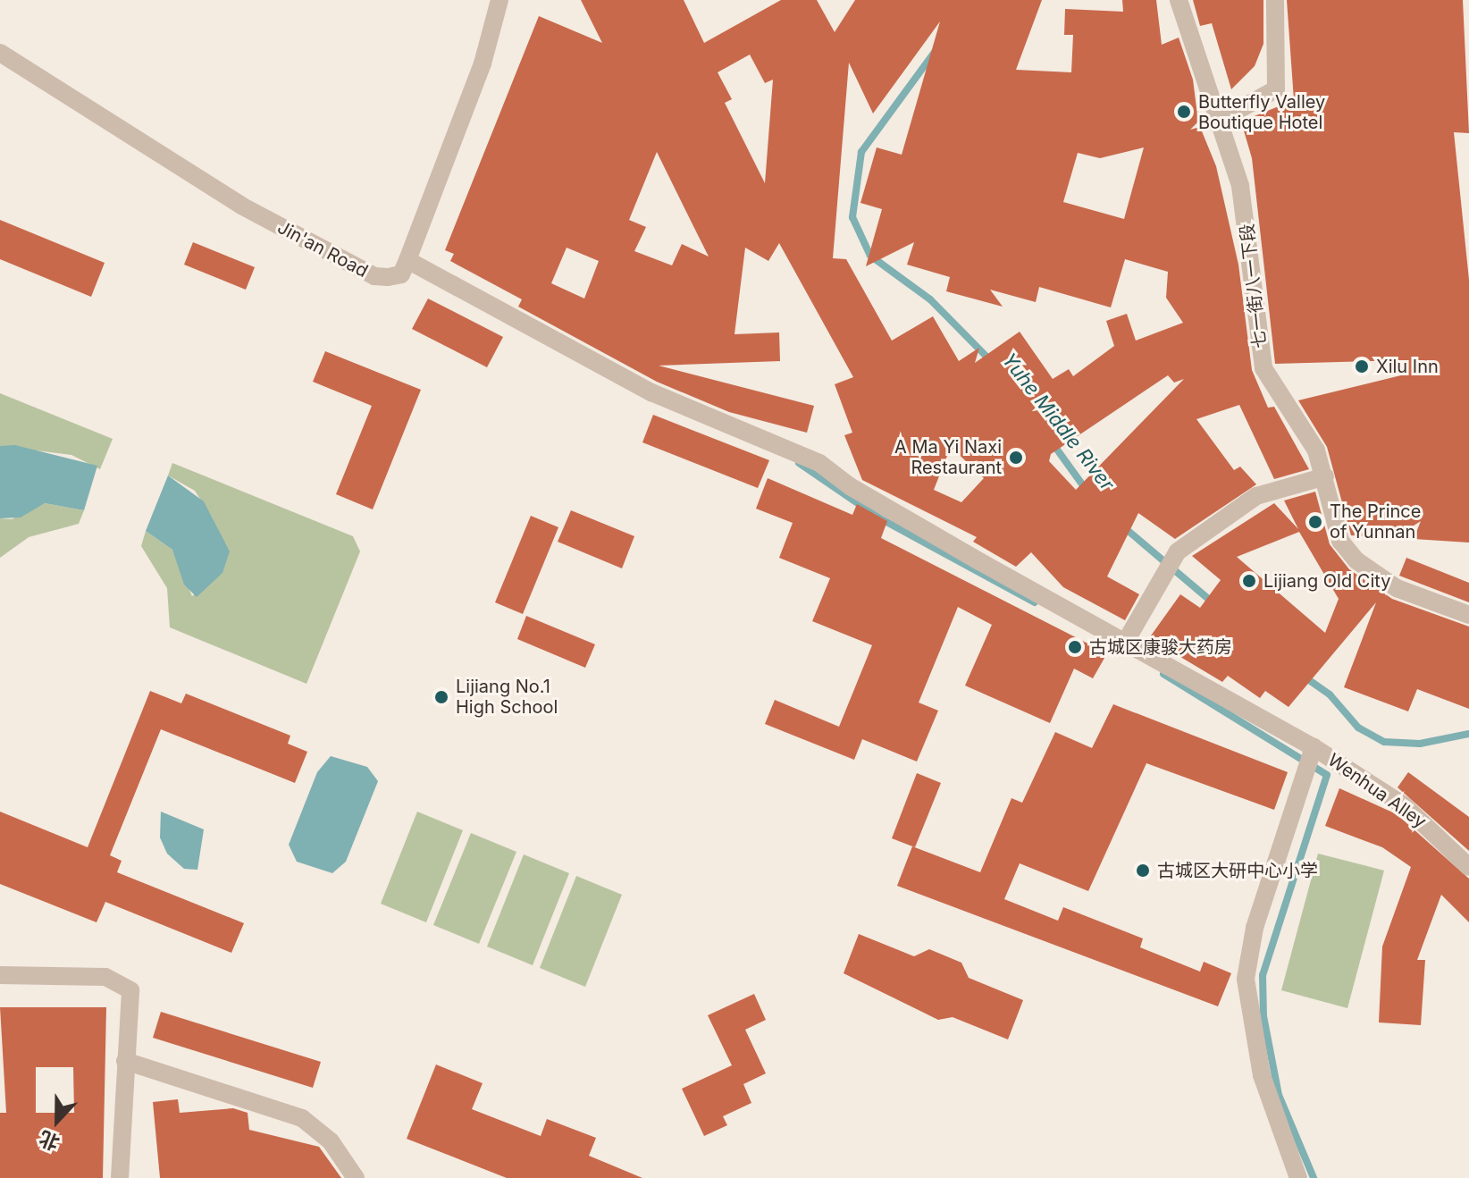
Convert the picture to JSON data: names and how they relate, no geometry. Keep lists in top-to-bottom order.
{
  "streets": {
    "street": ["Jin'an Road", "七一街八一下段", "Wenhua Alley"]
  },
  "crossings": [
    ["Jin'an Road", "Wenhua Alley"]
  ],
  "water": ["Yuhe Middle River"],
  "places": [
    "Butterfly Valley Boutique Hotel",
    "Xilu Inn",
    "A Ma Yi Naxi Restaurant",
    "The Prince of Yunnan",
    "Lijiang Old City",
    "古城区康骏大药房",
    "Lijiang No.1 High School",
    "古城区大研中心小学"
  ],
  "north": "bottom"
}
